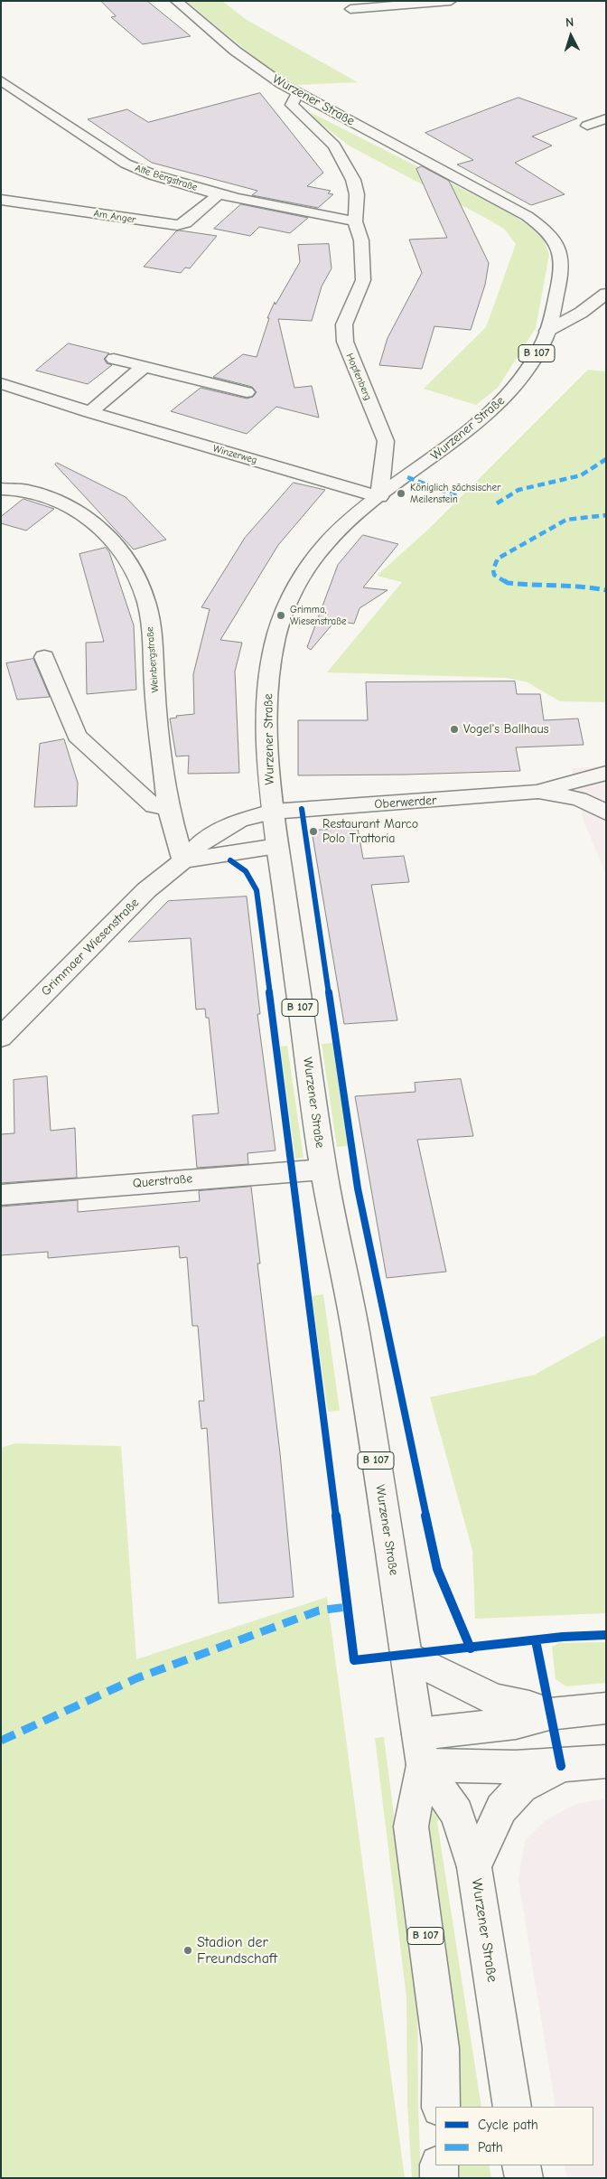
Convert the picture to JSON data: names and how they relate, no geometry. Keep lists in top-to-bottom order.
{
  "streets": {
    "street": [
      "Wurzener Straße",
      "Alte Bergstraße",
      "Am Anger",
      "B 107",
      "Hopfenberg",
      "Winzerweg",
      "Weinbergstraße",
      "Oberwerder",
      "Grimmaer Wiesenstraße",
      "Querstraße"
    ]
  },
  "crossings": [
    ["Wurzener Straße", "Hopfenberg"],
    ["Wurzener Straße", "Winzerweg"],
    ["Wurzener Straße", "Oberwerder"],
    ["Wurzener Straße", "Grimmaer Wiesenstraße"],
    ["Wurzener Straße", "Querstraße"],
    ["Alte Bergstraße", "Am Anger"],
    ["Alte Bergstraße", "Hopfenberg"],
    ["Hopfenberg", "Winzerweg"],
    ["Weinbergstraße", "Grimmaer Wiesenstraße"],
    ["Oberwerder", "Grimmaer Wiesenstraße"]
  ],
  "places": [
    "Königlich sächsischer Meilenstein",
    "Grimma, Wiesenstraße",
    "Vogel's Ballhaus",
    "Restaurant Marco Polo Trattoria",
    "Stadion der Freundschaft"
  ],
  "legend": ["Cycle path", "Path"],
  "north": "top"
}
